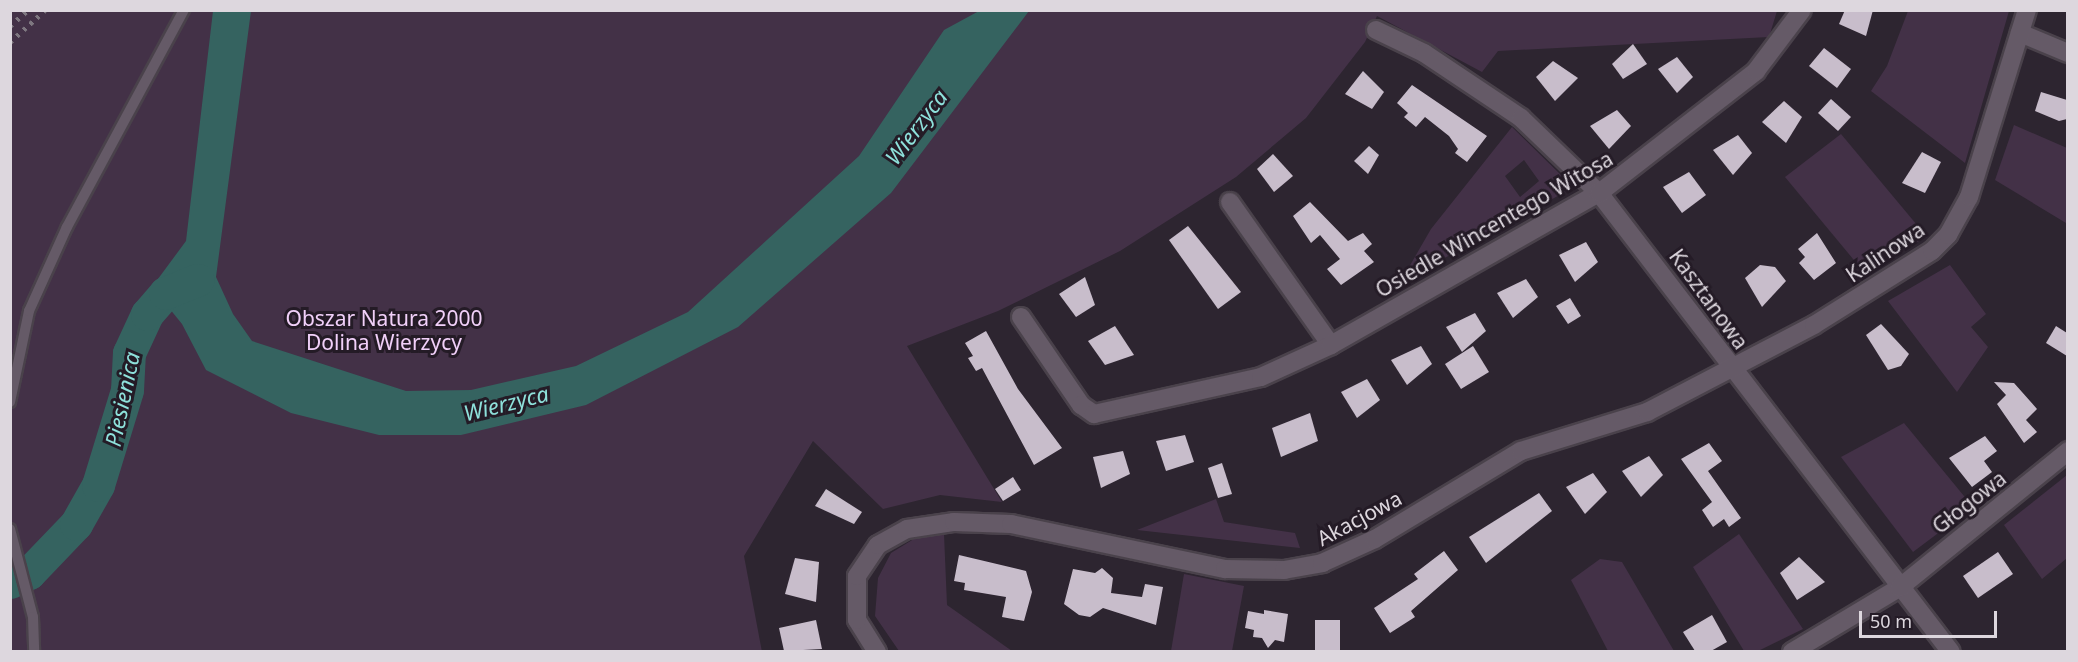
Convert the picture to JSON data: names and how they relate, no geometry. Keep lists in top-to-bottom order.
{
  "streets": {
    "street": [
      "Osiedle Wincentego Witosa",
      "Kalinowa",
      "Kasztanowa",
      "Głogowa",
      "Akacjowa"
    ]
  },
  "crossings": [
    ["Osiedle Wincentego Witosa", "Kasztanowa"],
    ["Kalinowa", "Kasztanowa"],
    ["Kalinowa", "Akacjowa"],
    ["Kasztanowa", "Głogowa"],
    ["Kasztanowa", "Akacjowa"]
  ],
  "water": ["Wierzyca", "Piesienica"],
  "parks": ["Obszar Natura 2000 Dolina Wierzycy"],
  "scale_bar": "50 m"
}
